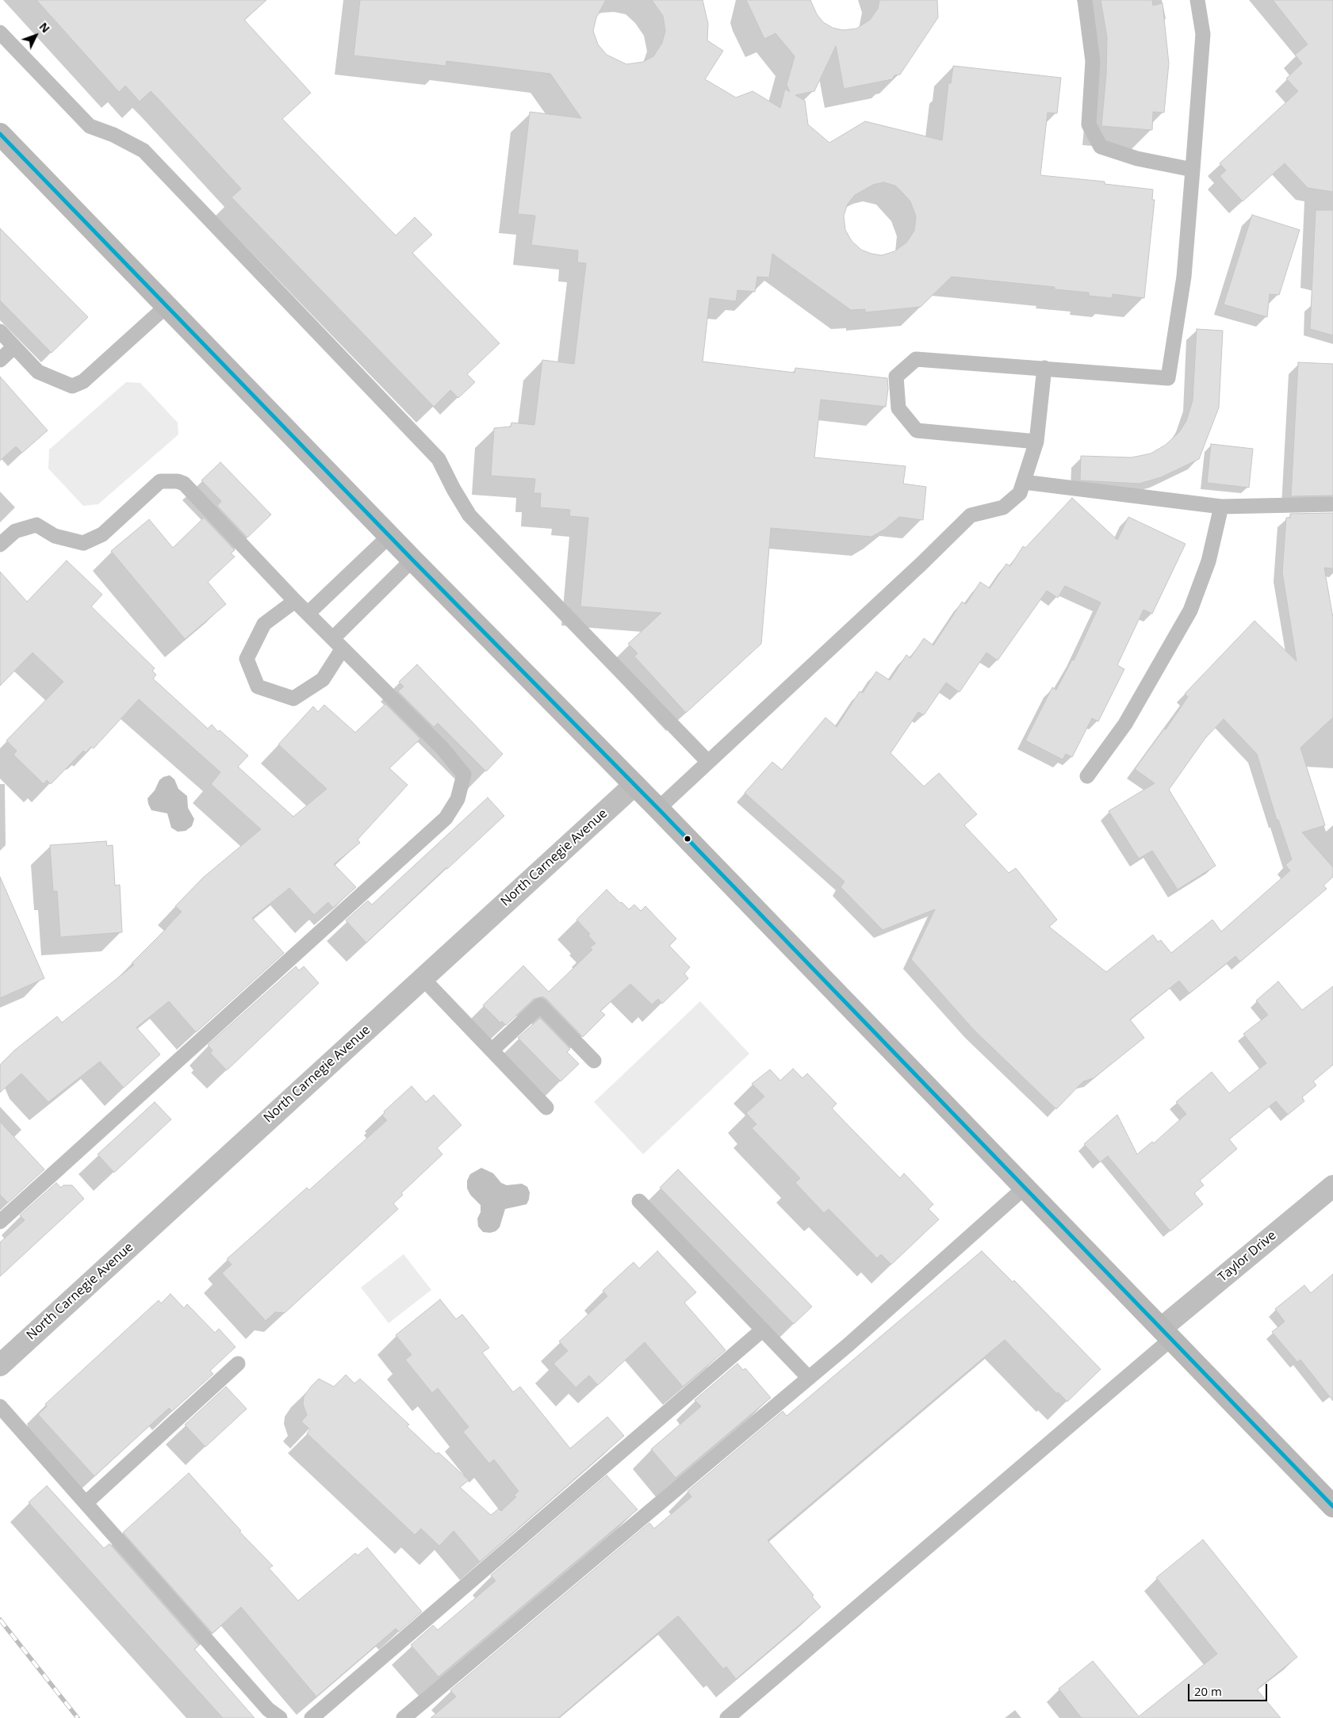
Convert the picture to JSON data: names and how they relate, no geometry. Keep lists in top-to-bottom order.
{
  "streets": {
    "street": ["North Carnegie Avenue", "Taylor Drive"]
  },
  "scale_bar": "20 m",
  "north": "top right"
}
